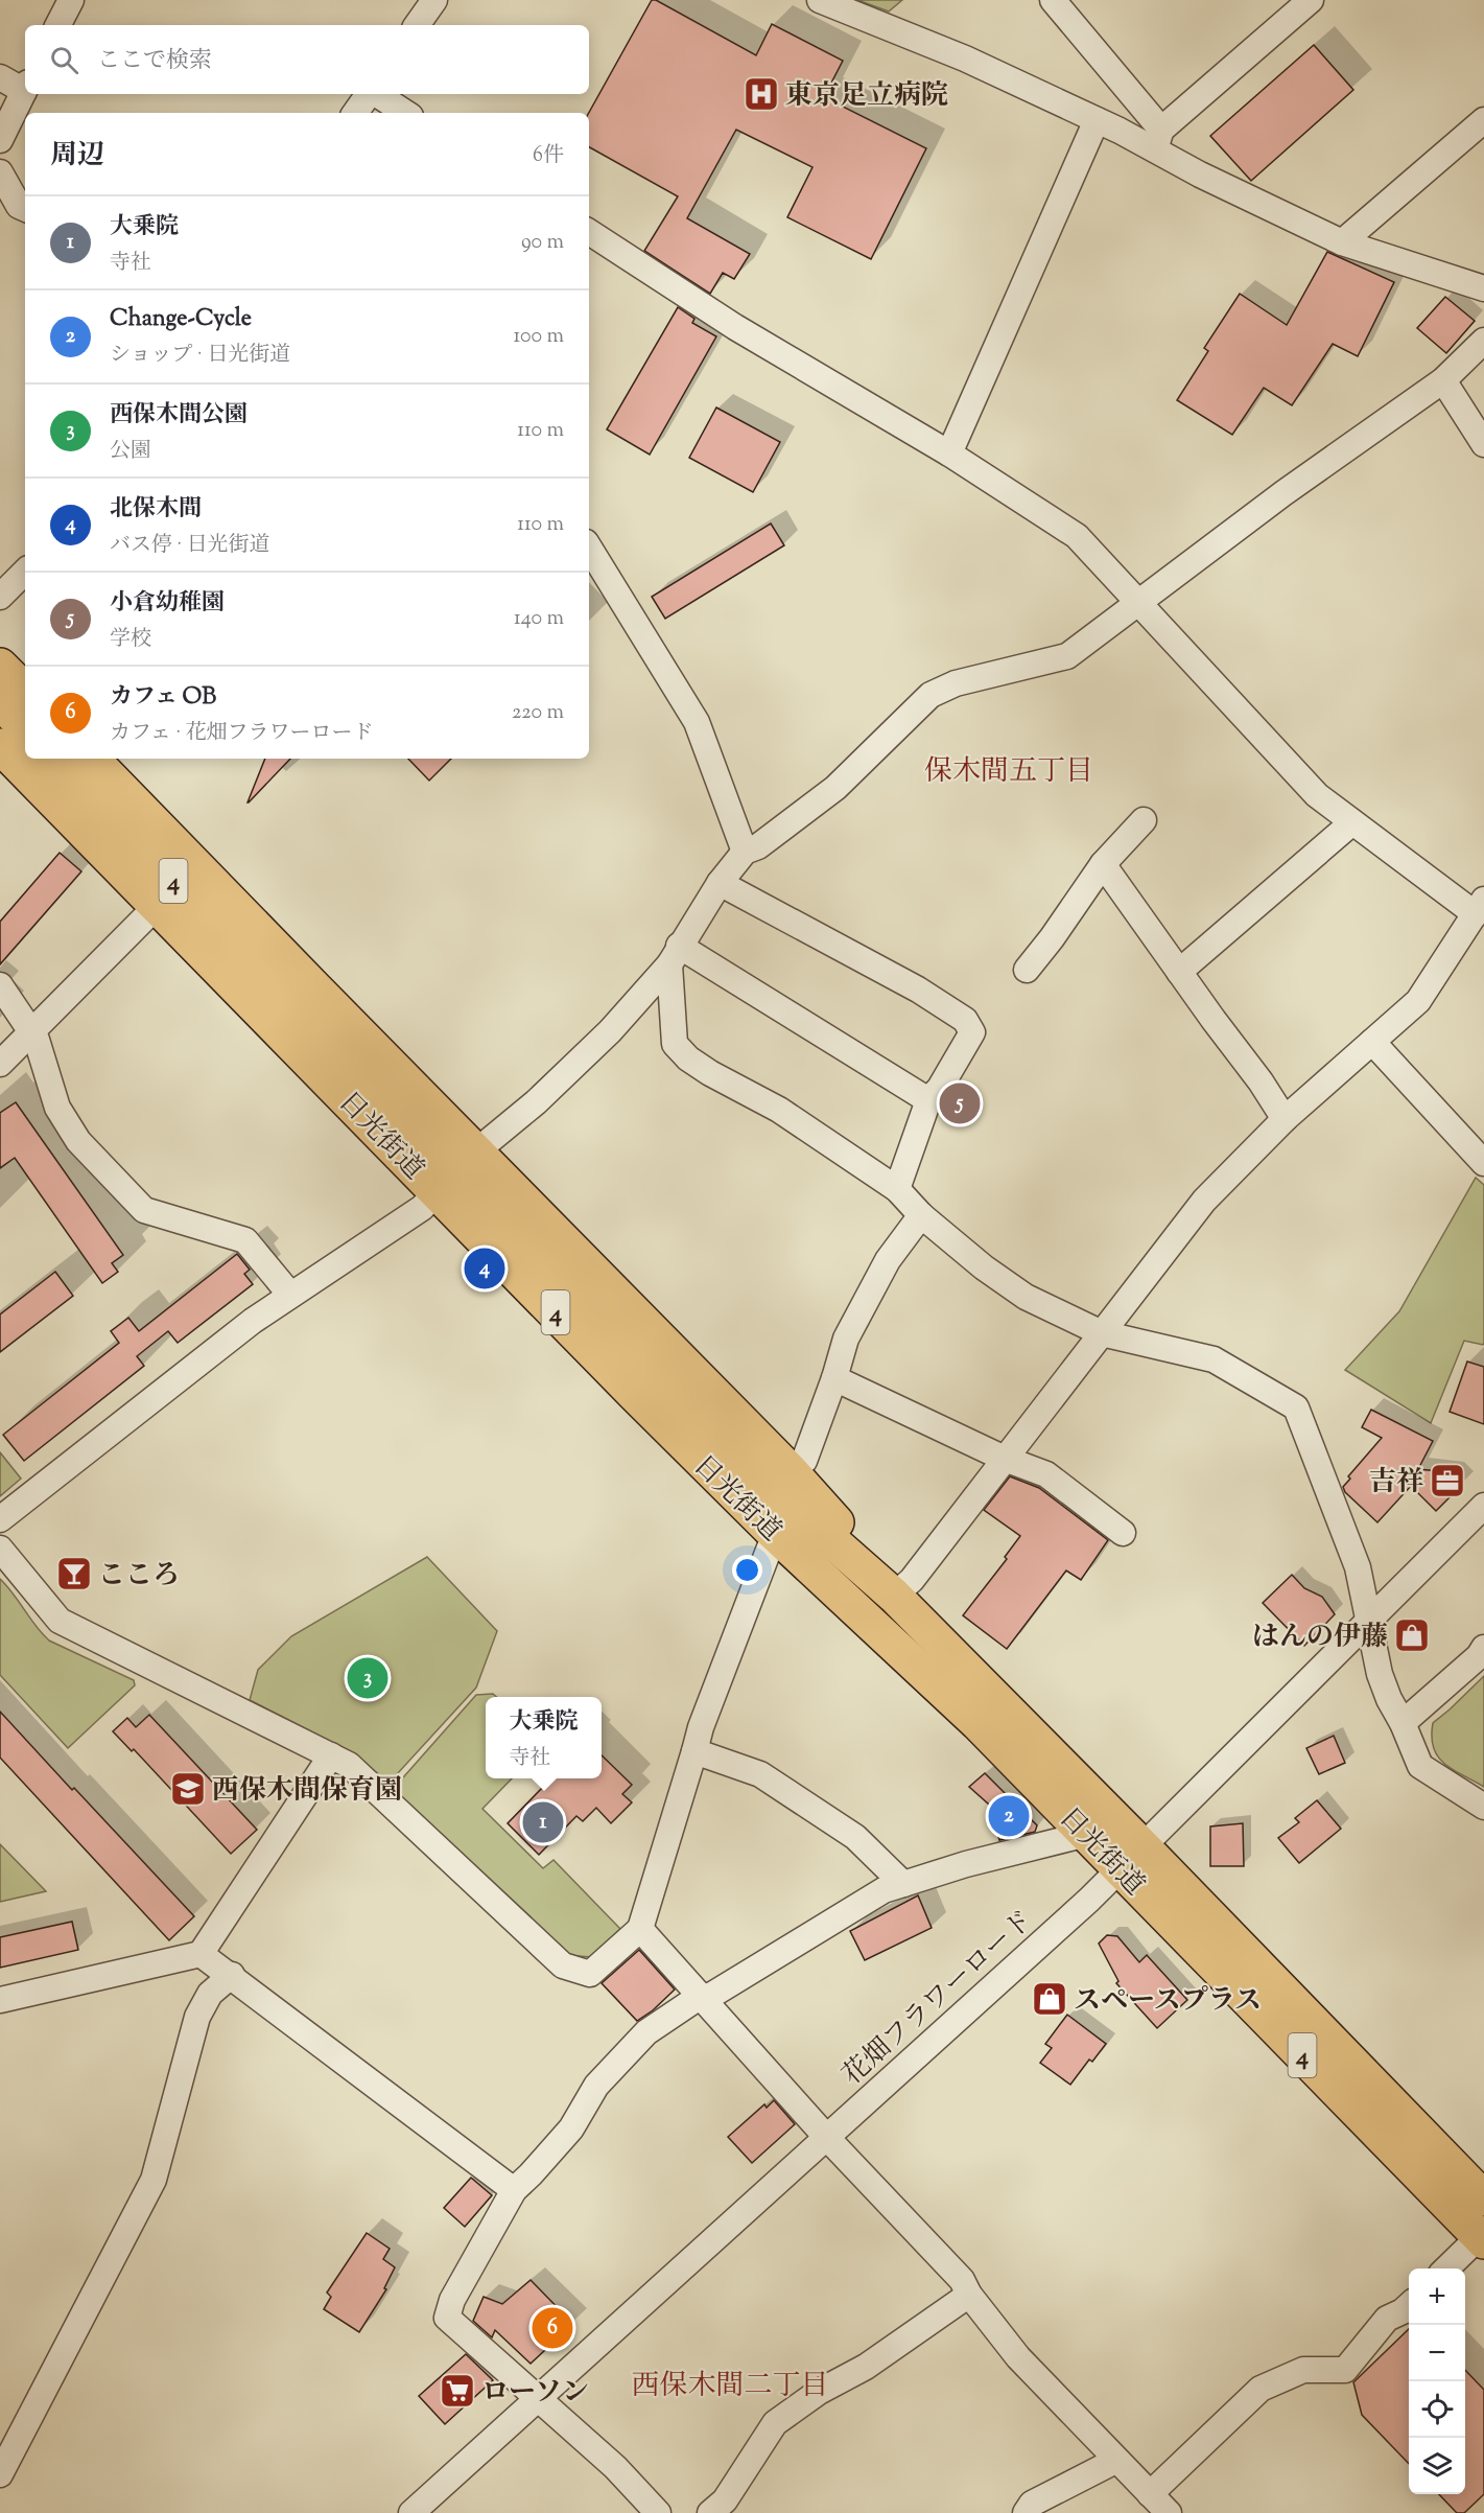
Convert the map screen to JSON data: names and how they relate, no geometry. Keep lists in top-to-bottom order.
{
  "streets": {
    "highway": ["4", "日光街道"],
    "street": ["花畑フラワーロード"]
  },
  "crossings": [
    ["4", "日光街道"],
    ["日光街道", "花畑フラワーロード"]
  ],
  "districts": ["保木間五丁目", "西保木間二丁目"],
  "places": {
    "hospital": ["東京足立病院"],
    "office": ["吉祥"],
    "bar": ["こころ"],
    "shop": ["はんの伊藤", "スペースプラス"],
    "school or university": ["西保木間保育園"],
    "supermarket": ["ローソン"]
  },
  "page": {
    "search": "ここで検索",
    "heading": ["周辺", "6件"],
    "list": [
      {
        "mark": "1",
        "name": "大乗院",
        "note": "寺社",
        "value": "90 m"
      },
      {
        "mark": "2",
        "name": "Change-Cycle",
        "note": "ショップ · 日光街道",
        "value": "100 m"
      },
      {
        "mark": "3",
        "name": "西保木間公園",
        "note": "公園",
        "value": "110 m"
      },
      {
        "mark": "4",
        "name": "北保木間",
        "note": "バス停 · 日光街道",
        "value": "110 m"
      },
      {
        "mark": "5",
        "name": "小倉幼稚園",
        "note": "学校",
        "value": "140 m"
      },
      {
        "mark": "6",
        "name": "カフェ OB",
        "note": "カフェ · 花畑フラワーロード",
        "value": "220 m"
      }
    ],
    "pins": [
      "5",
      "4",
      "3",
      "2",
      "1",
      "6"
    ],
    "popup": ["大乗院", "寺社"],
    "map_buttons": ["+", "−"]
  }
}
